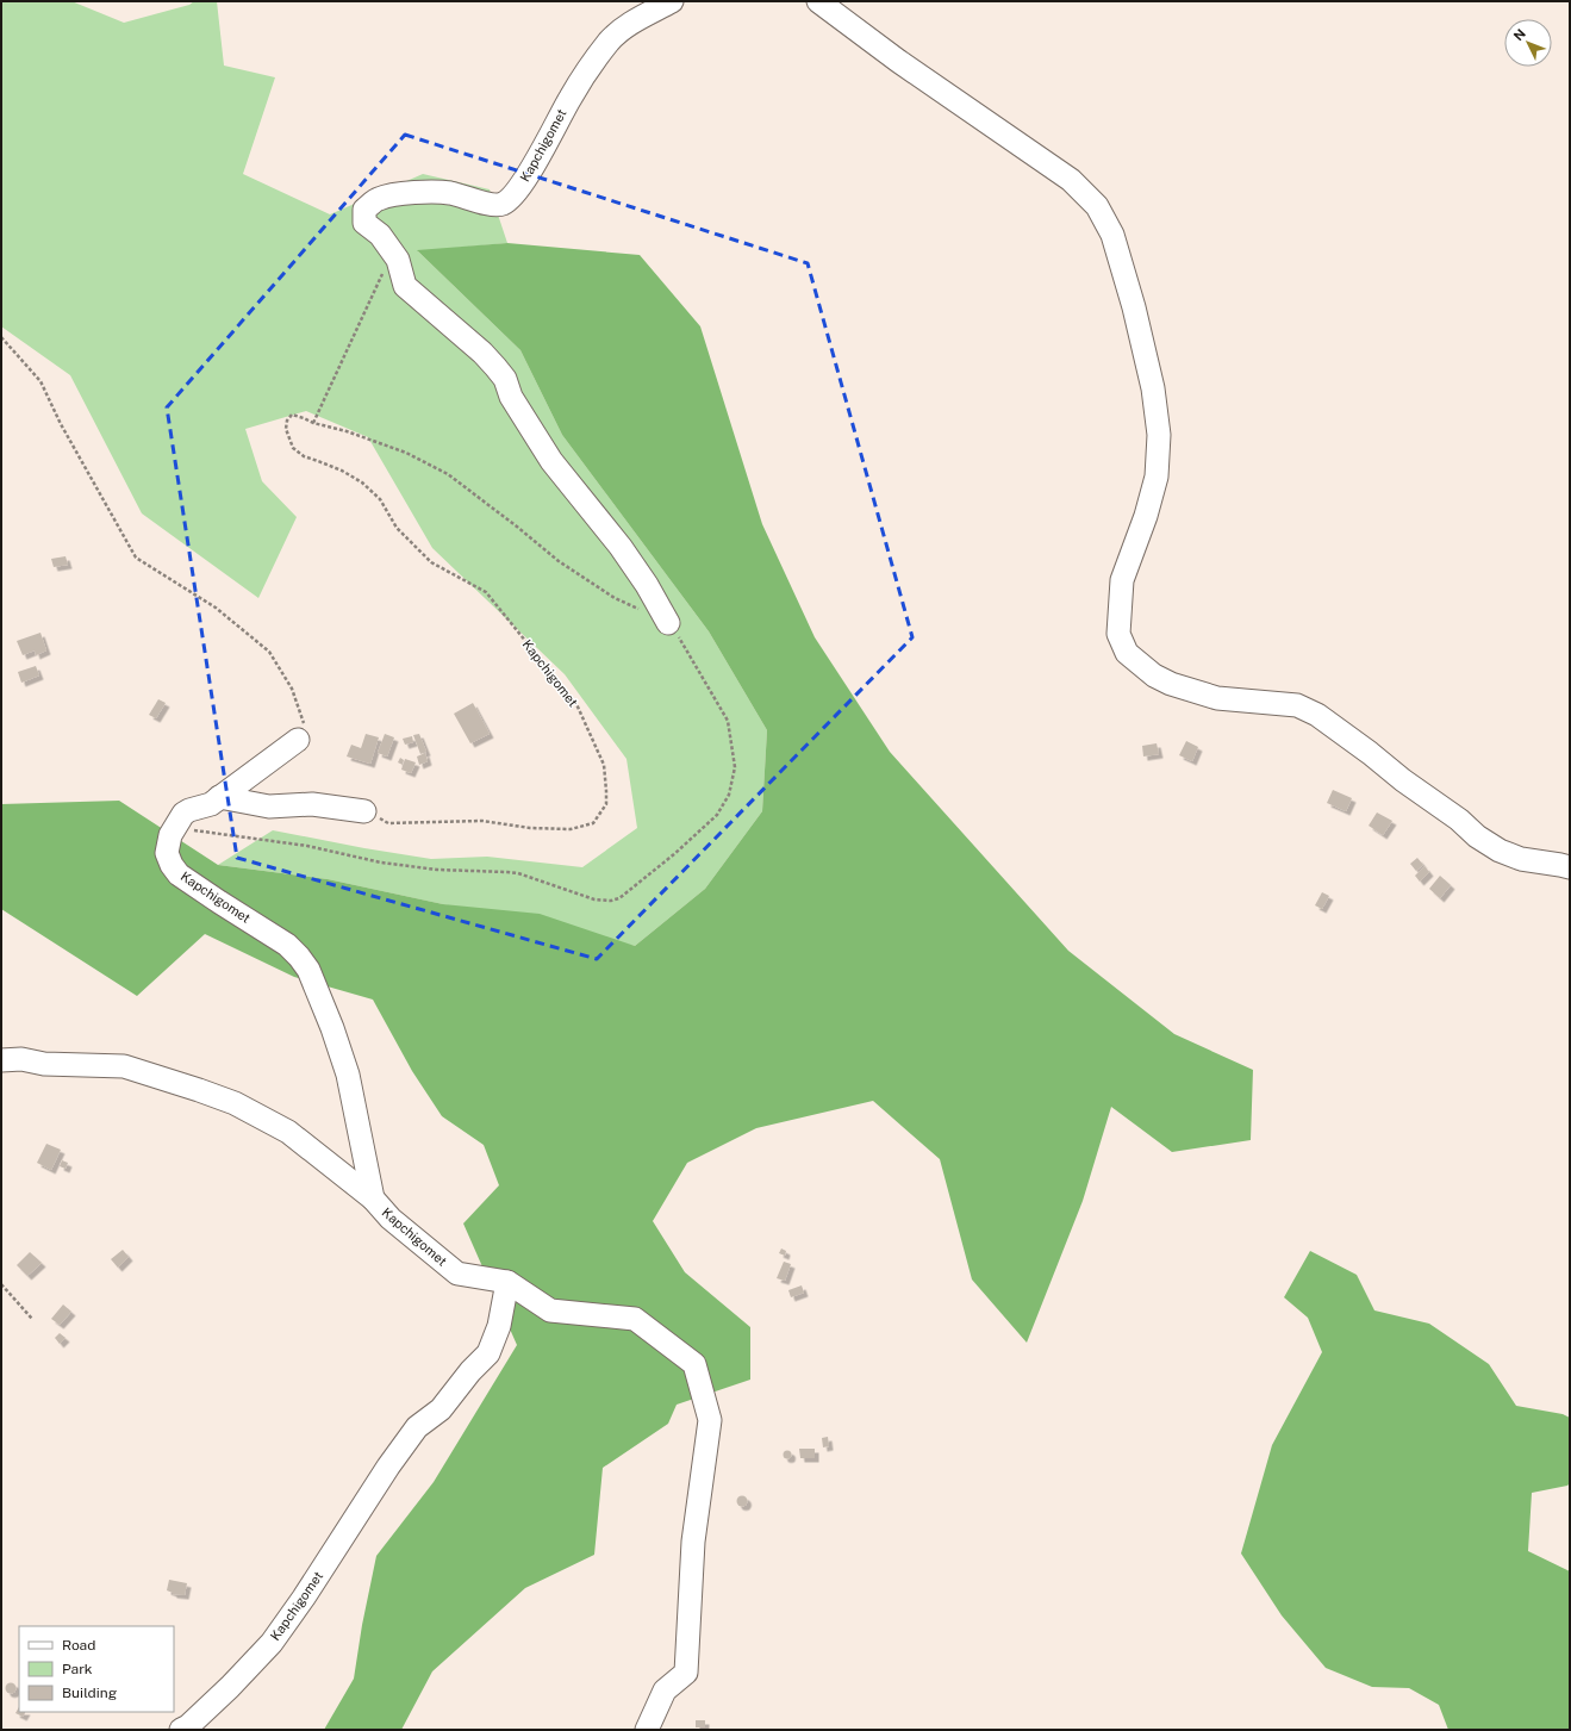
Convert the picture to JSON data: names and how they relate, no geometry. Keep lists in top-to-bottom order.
{
  "streets": {
    "street": ["Kapchigomet"]
  },
  "legend": ["Road", "Park", "Building"],
  "north": "top left"
}
